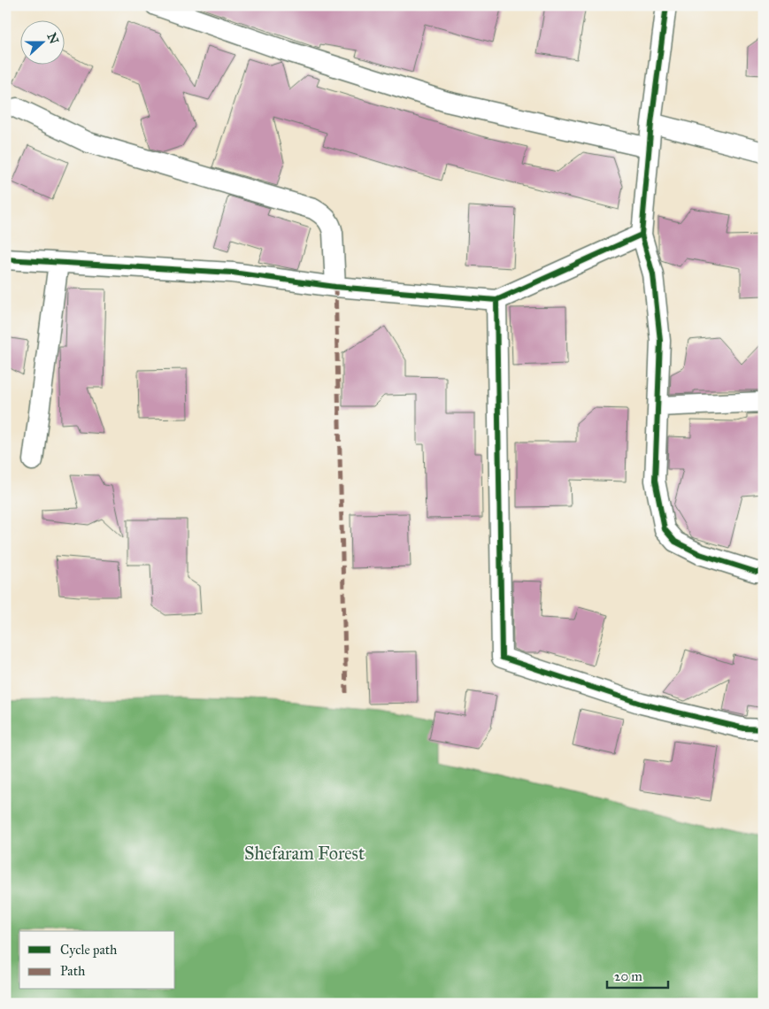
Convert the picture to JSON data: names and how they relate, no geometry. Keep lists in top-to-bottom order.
{
  "parks": ["Shefaram Forest"],
  "legend": ["Cycle path", "Path"],
  "scale_bar": "20 m",
  "north": "right"
}
